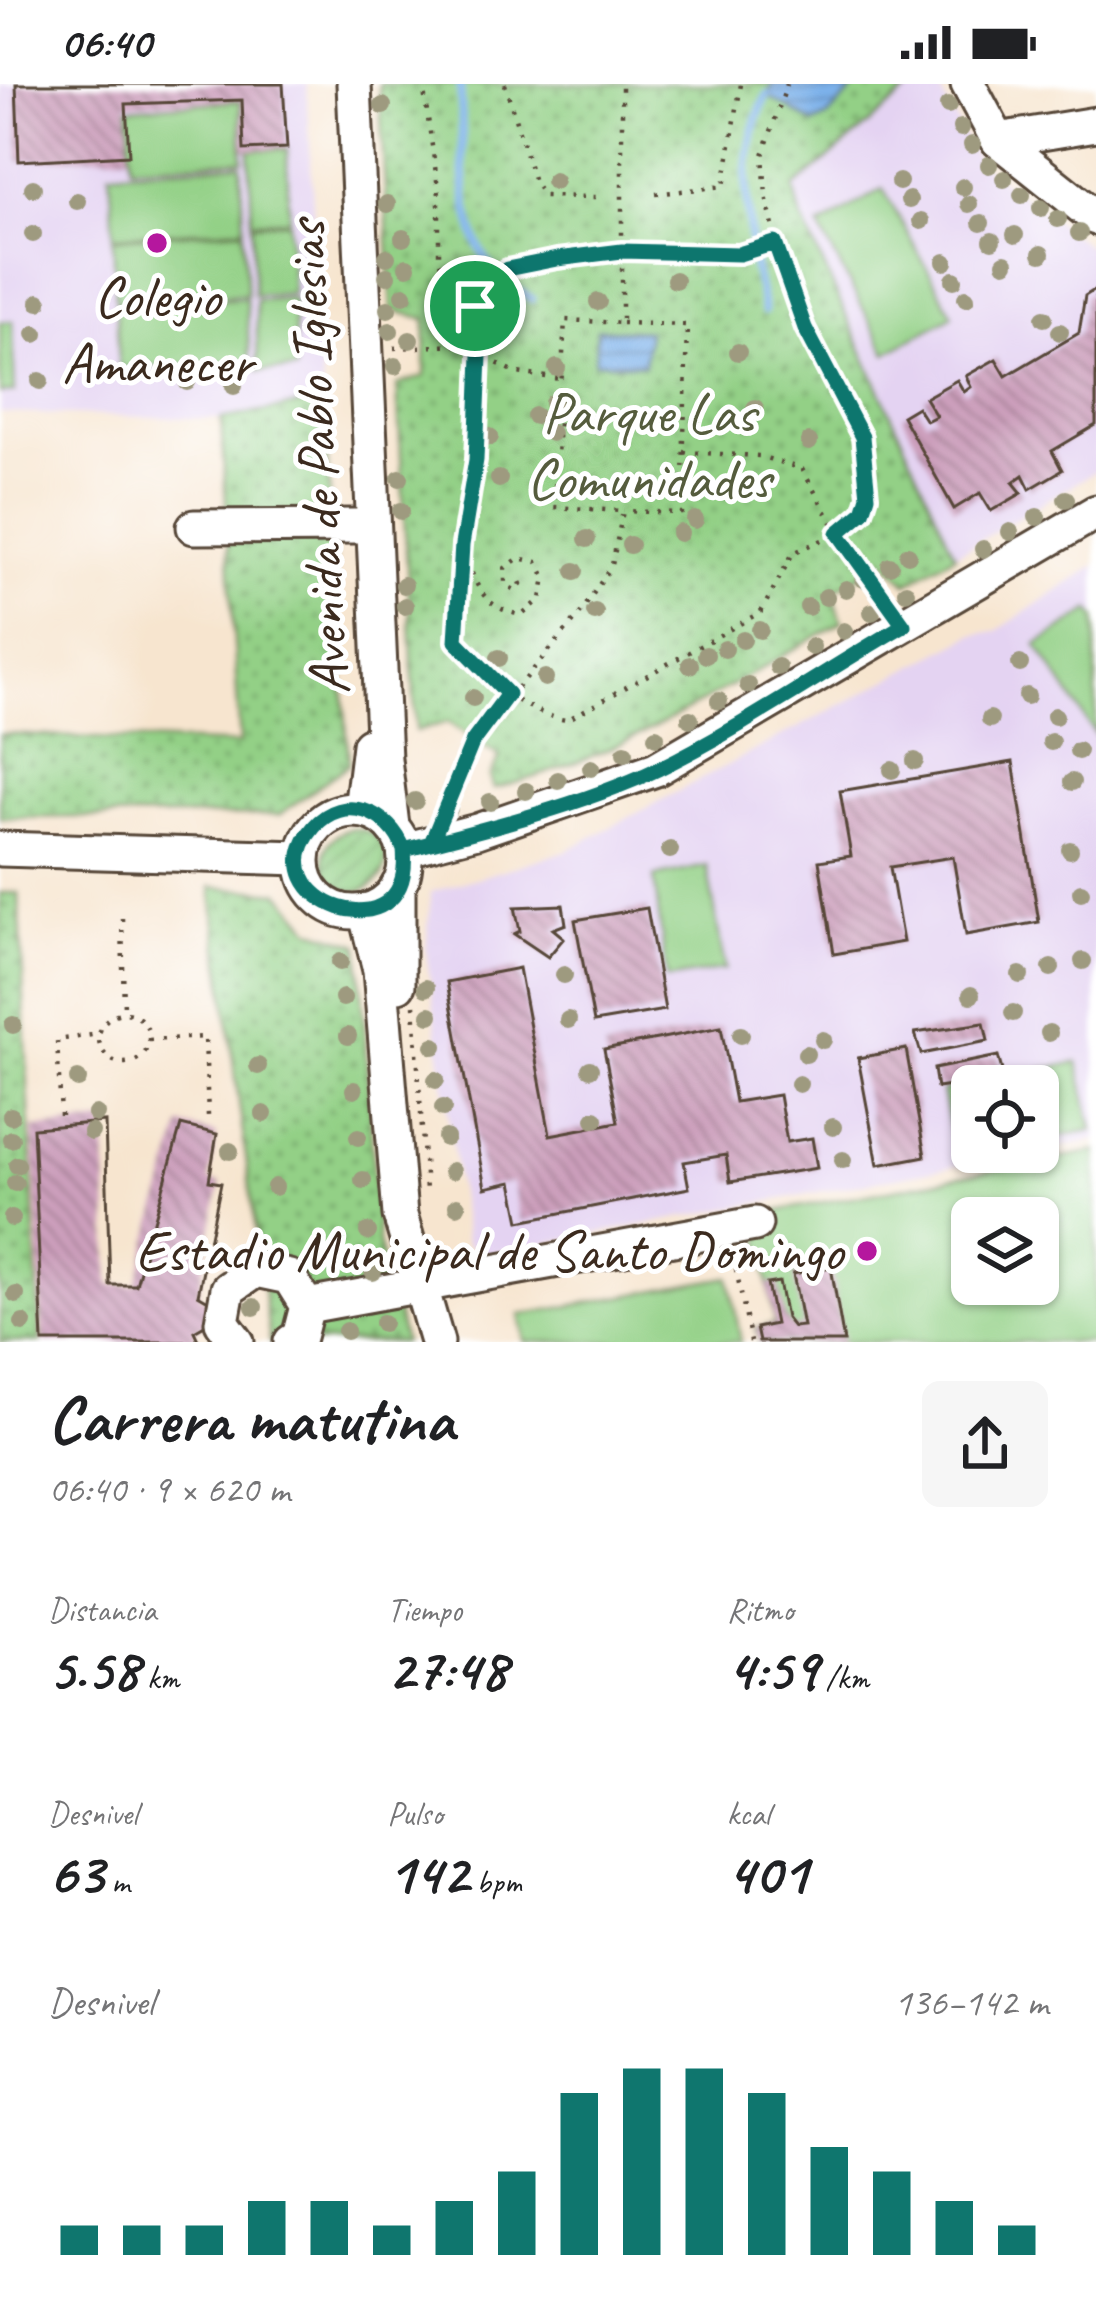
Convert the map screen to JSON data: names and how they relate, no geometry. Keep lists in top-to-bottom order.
{
  "streets": {
    "street": ["Avenida de Pablo Iglesias"]
  },
  "parks": ["Parque Las Comunidades"],
  "places": ["Colegio Amanecer", "Estadio Municipal de Santo Domingo"],
  "page": {
    "status": "06:40",
    "heading": ["Carrera matutina", "06:40 · 9 × 620 m"],
    "stats": [
      ["Distancia", "5.58 km"],
      ["Tiempo", "27:48"],
      ["Ritmo", "4:59 /km"],
      ["Desnivel", "63 m"],
      ["Pulso", "142 bpm"],
      ["kcal", "401"]
    ],
    "chart": ["Desnivel", "136–142 m"]
  }
}
